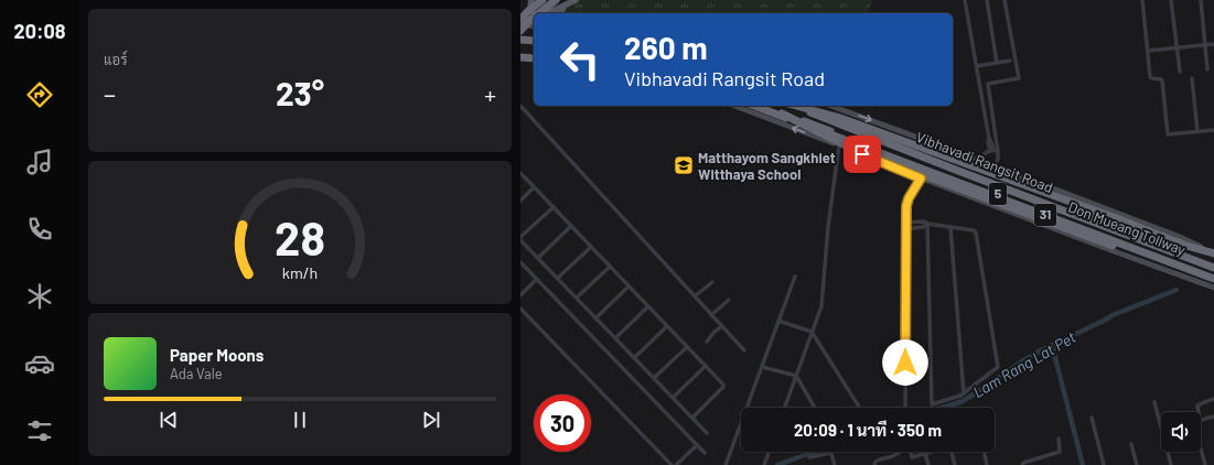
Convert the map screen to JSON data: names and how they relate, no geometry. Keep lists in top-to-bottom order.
{
  "streets": {
    "highway": [
      "Vibhavadi Rangsit Road",
      "5",
      "31",
      "Don Mueang Tollway"
    ]
  },
  "crossings": [
    ["Vibhavadi Rangsit Road", "5"],
    ["5", "31"],
    ["5", "Don Mueang Tollway"]
  ],
  "water": ["Lam Rang Lat Pet"],
  "places": {
    "school or university": ["Matthayom Sangkhiet Witthaya School"]
  },
  "page": {
    "tabs": "20:08",
    "tile": "แอร์",
    "turn": ["260 m", "Vibhavadi Rangsit Road"],
    "heat": ["−", "23°", "+"],
    "song": ["Paper Moons", "Ada Vale"],
    "limit": "30",
    "trip": "20:09 · 1 นาที · 350 m",
    "gauge": ["28", "km/h"]
  }
}
